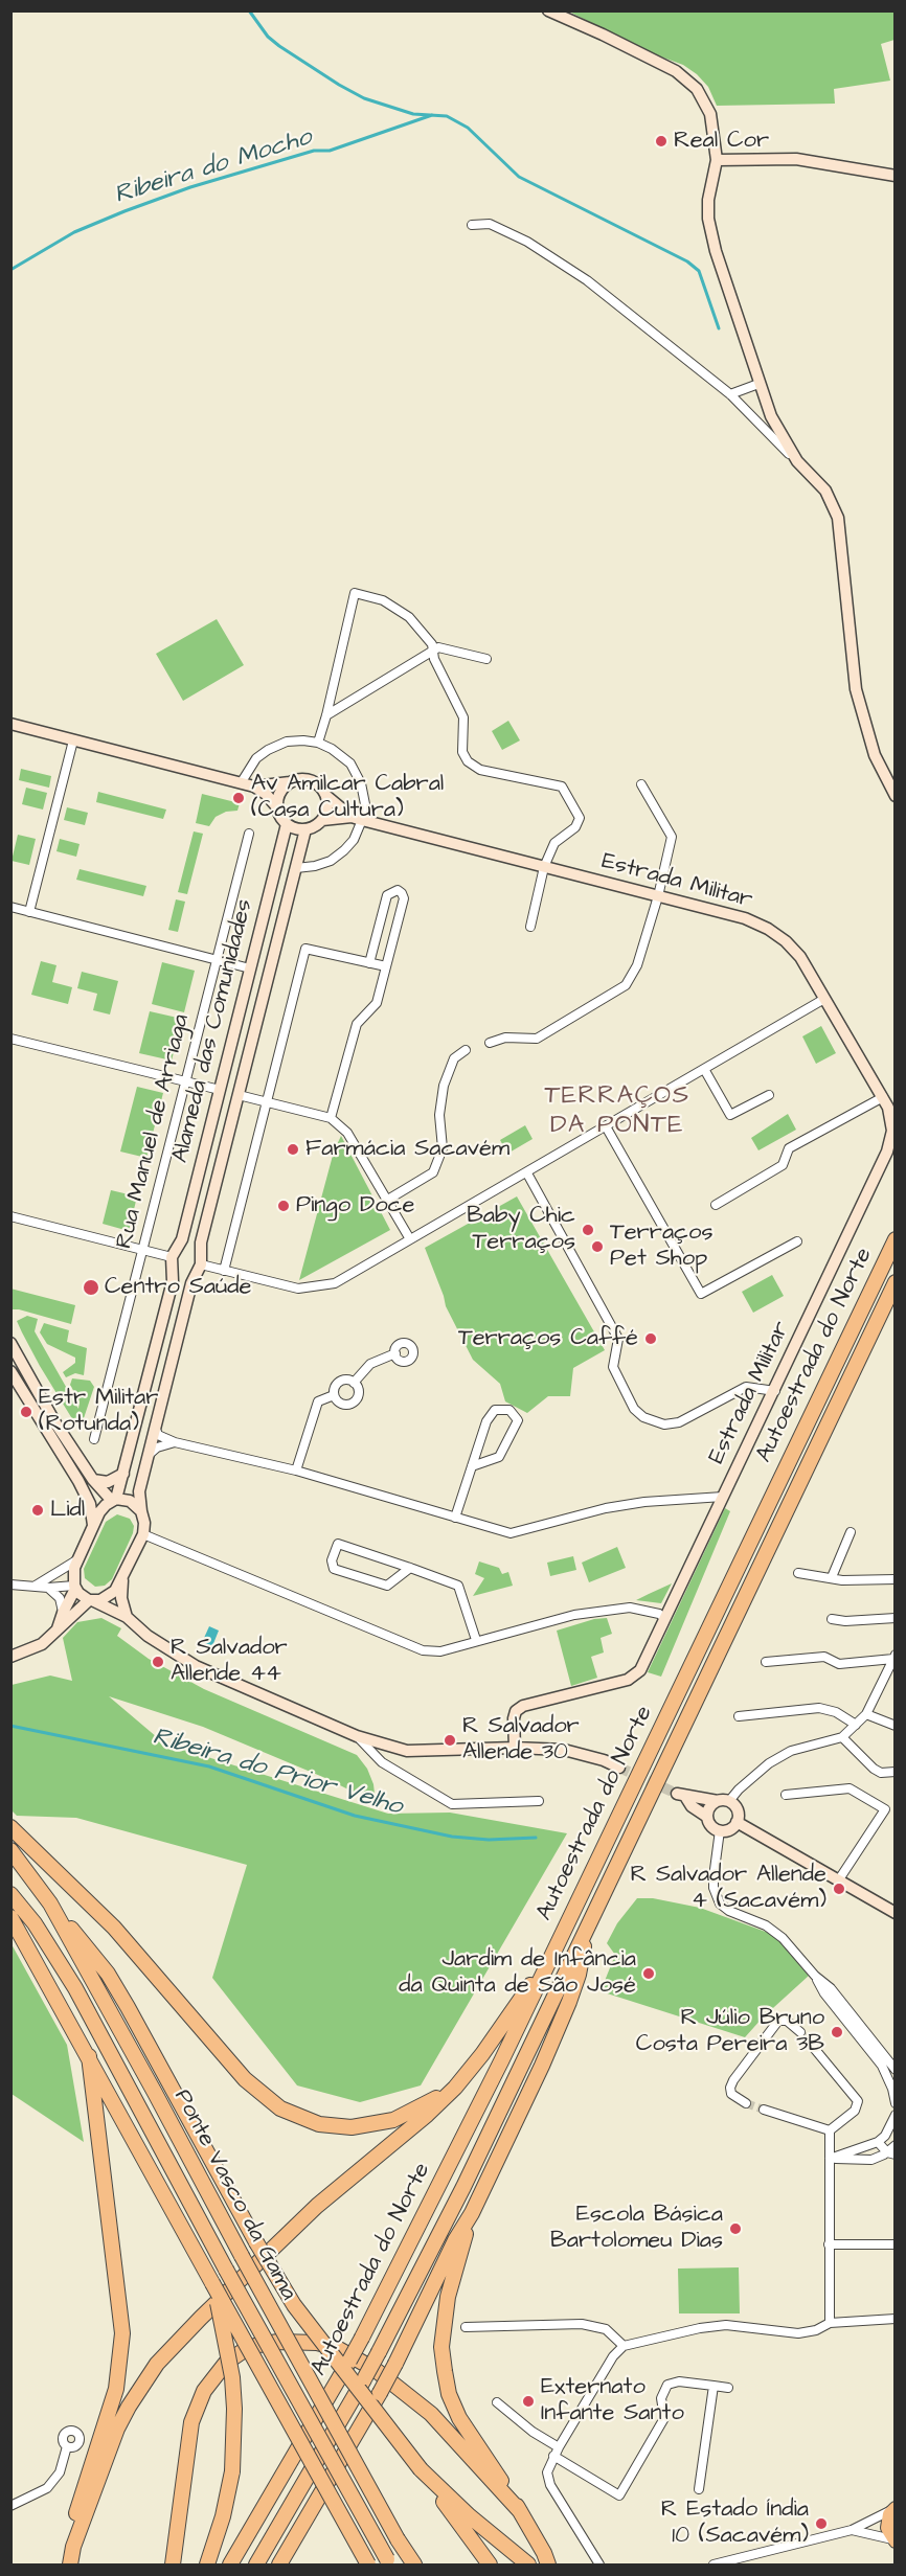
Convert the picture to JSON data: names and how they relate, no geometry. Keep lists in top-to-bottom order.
{
  "streets": {
    "highway": ["Autoestrada do Norte", "Ponte Vasco da Gama"],
    "street": ["Estrada Militar", "Alameda das Comunidades", "Rua Manuel de Arriaga"]
  },
  "crossings": [
    ["Estrada Militar", "Alameda das Comunidades"]
  ],
  "districts": ["TERRAÇOS DA PONTE"],
  "water": ["Ribeira do Mocho", "Ribeira do Prior Velho"],
  "places": [
    "Real Cor",
    "Av Amilcar Cabral (Casa Cultura)",
    "Farmácia Sacavém",
    "Pingo Doce",
    "Baby Chic Terraços",
    "Terraços Pet Shop",
    "Centro Saúde",
    "Terraços Caffé",
    "Estr Militar (Rotunda)",
    "Lidl",
    "R Salvador Allende 44",
    "R Salvador Allende 30",
    "R Salvador Allende 4 (Sacavém)",
    "Jardim de Infância da Quinta de São José",
    "R Júlio Bruno Costa Pereira 3B",
    "Escola Básica Bartolomeu Dias",
    "Externato Infante Santo",
    "R Estado Índia 10 (Sacavém)"
  ]
}
